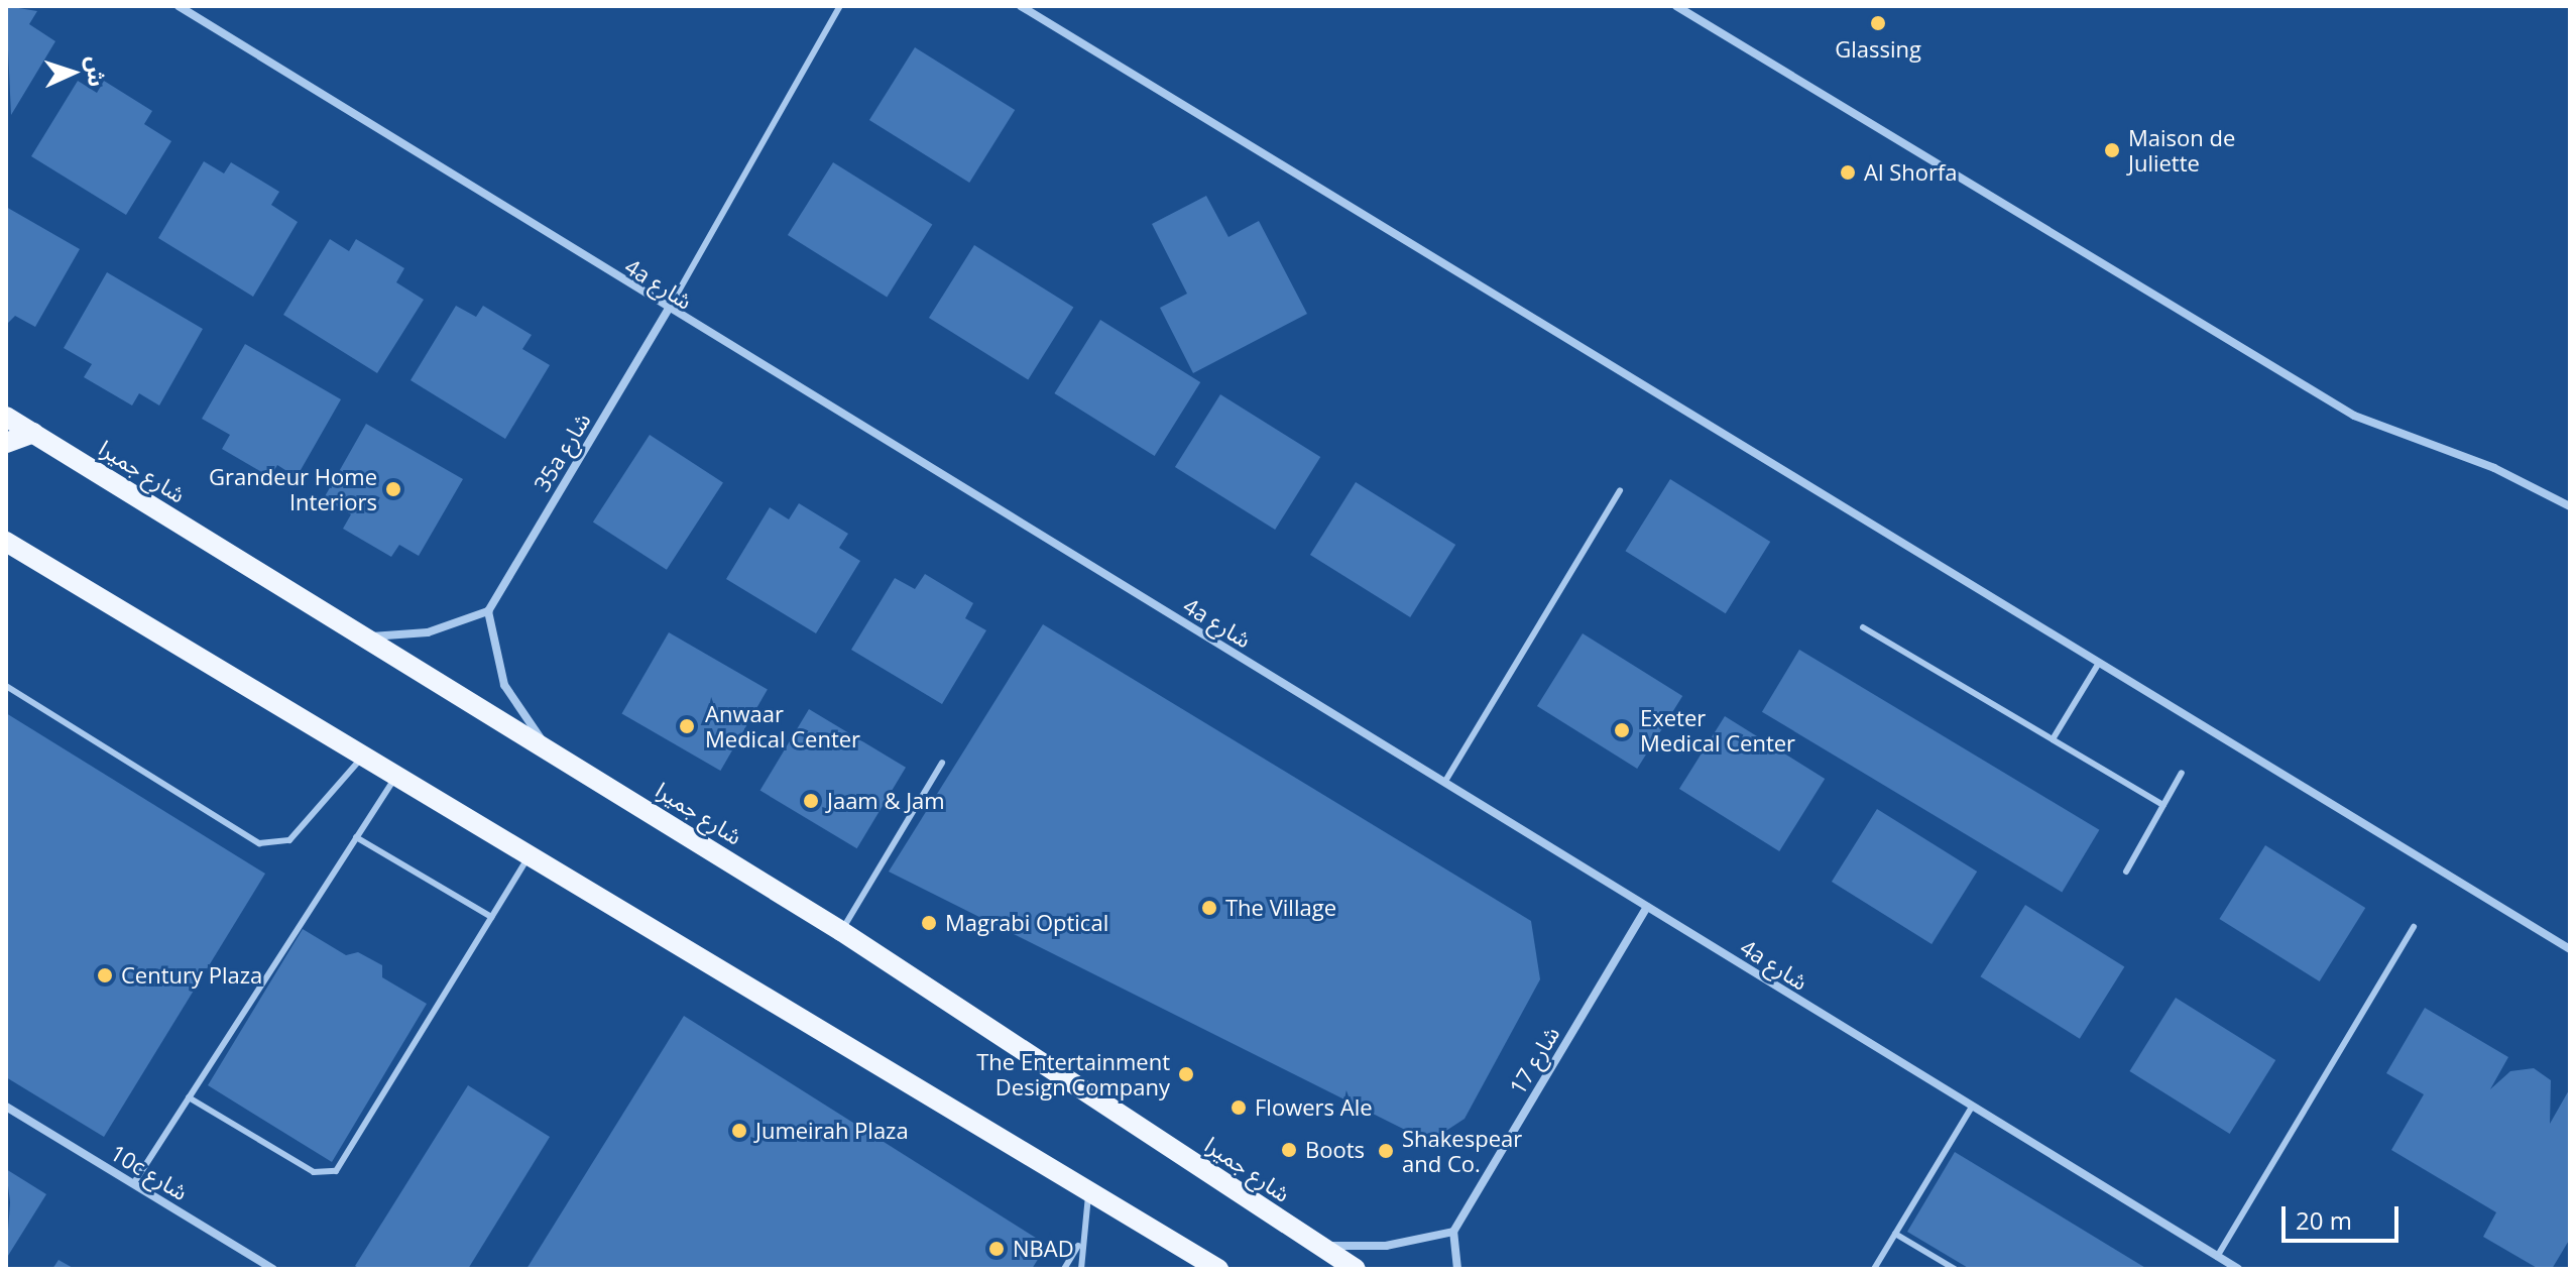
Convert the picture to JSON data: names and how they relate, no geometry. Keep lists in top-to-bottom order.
{
  "streets": {
    "main road": ["شارع جميرا"],
    "street": [
      "4a شارع",
      "35a شارع",
      "شارع 17",
      "10c شارع"
    ]
  },
  "crossings": [
    ["4a شارع", "35a شارع"],
    ["4a شارع", "شارع 17"]
  ],
  "places": [
    "Glassing",
    "Maison de Juliette",
    "Al Shorfa",
    "Grandeur Home Interiors",
    "Anwaar Medical Center",
    "Exeter Medical Center",
    "Jaam & Jam",
    "The Village",
    "Magrabi Optical",
    "Century Plaza",
    "The Entertainment Design Company",
    "Flowers Ale",
    "Jumeirah Plaza",
    "Boots",
    "Shakespear and Co.",
    "NBAD"
  ],
  "scale_bar": "20 m",
  "north": "right"
}
